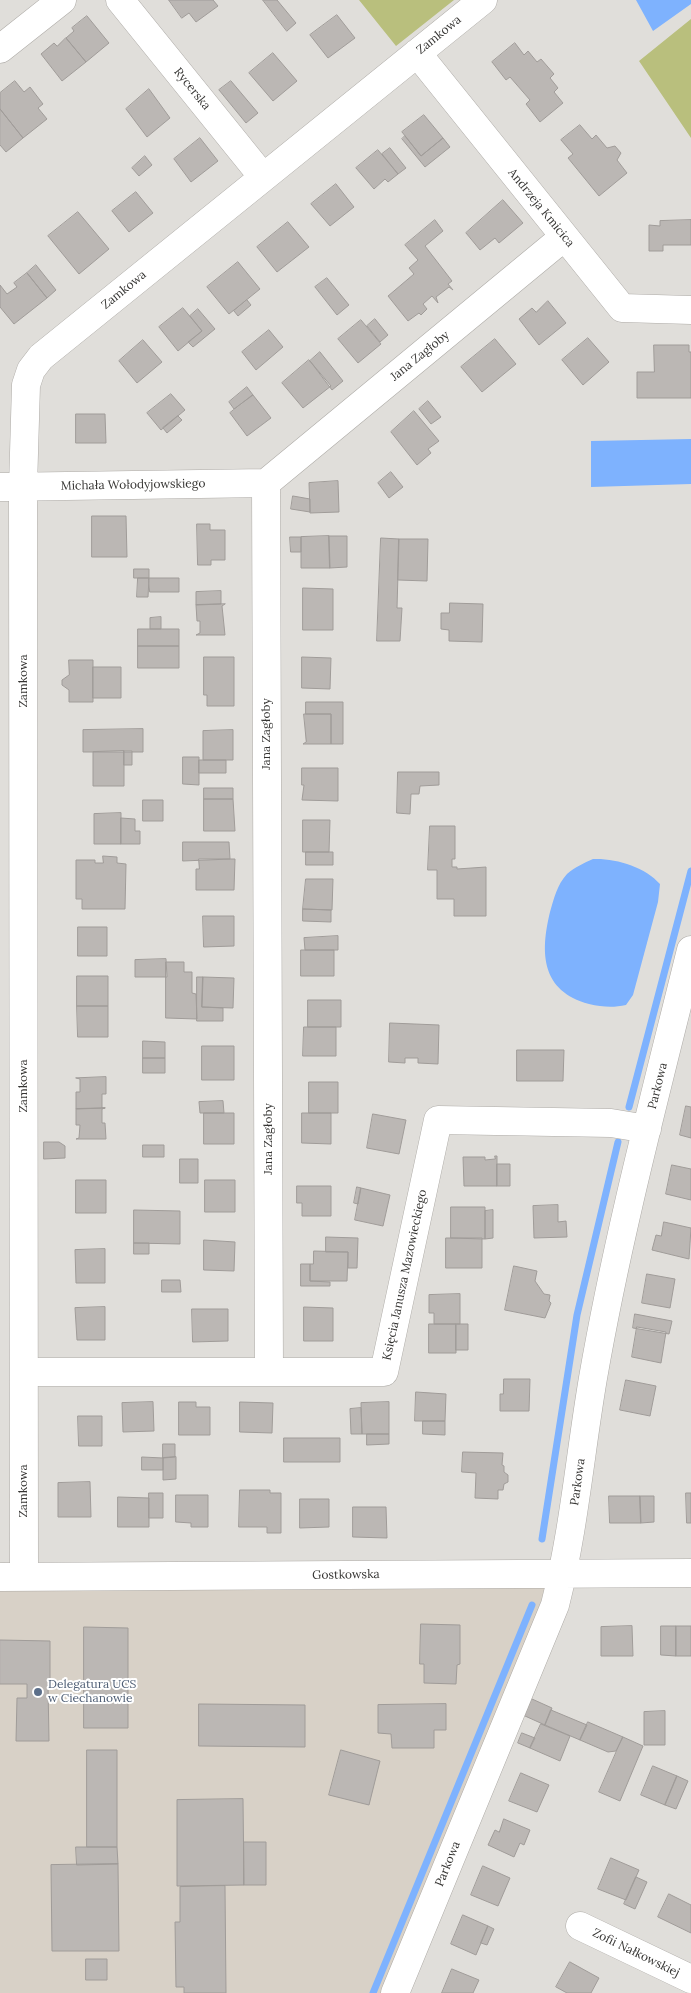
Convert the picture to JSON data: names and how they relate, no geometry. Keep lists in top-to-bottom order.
{
  "streets": {
    "street": [
      "Zamkowa",
      "Rycerska",
      "Andrzeja Kmicica",
      "Jana Zagłoby",
      "Michała Wołodyjowskiego",
      "Parkowa",
      "Księcia Janusza Mazowieckiego",
      "Gostkowska",
      "Zofii Nałkowskiej"
    ]
  },
  "crossings": [
    ["Zamkowa", "Rycerska"],
    ["Zamkowa", "Andrzeja Kmicica"],
    ["Zamkowa", "Michała Wołodyjowskiego"],
    ["Zamkowa", "Księcia Janusza Mazowieckiego"],
    ["Zamkowa", "Gostkowska"],
    ["Andrzeja Kmicica", "Jana Zagłoby"],
    ["Jana Zagłoby", "Michała Wołodyjowskiego"],
    ["Jana Zagłoby", "Księcia Janusza Mazowieckiego"],
    ["Parkowa", "Księcia Janusza Mazowieckiego"],
    ["Parkowa", "Gostkowska"]
  ],
  "places": ["Delegatura UCS w Ciechanowie"]
}
